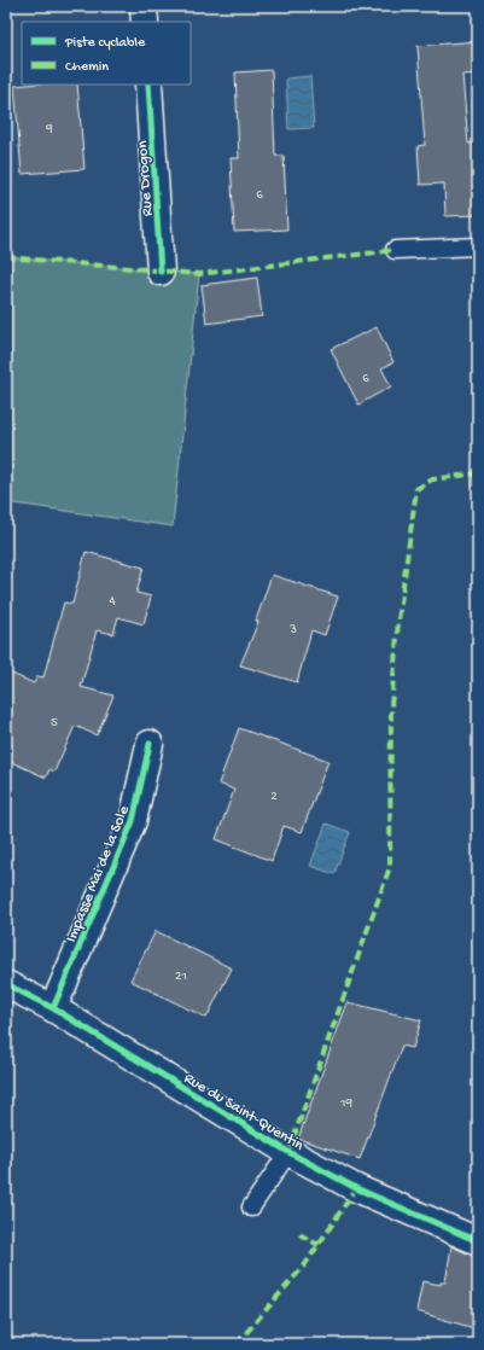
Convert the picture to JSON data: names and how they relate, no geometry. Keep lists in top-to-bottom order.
{
  "streets": {
    "street": ["Rue Drogon", "Impasse Mai de la Sole", "Rue du Saint-Quentin"]
  },
  "crossings": [
    ["Impasse Mai de la Sole", "Rue du Saint-Quentin"]
  ],
  "house_numbers": [
    "9",
    "6",
    "6",
    "4",
    "3",
    "5",
    "2",
    "21",
    "19"
  ],
  "legend": ["Piste cyclable", "Chemin"]
}
